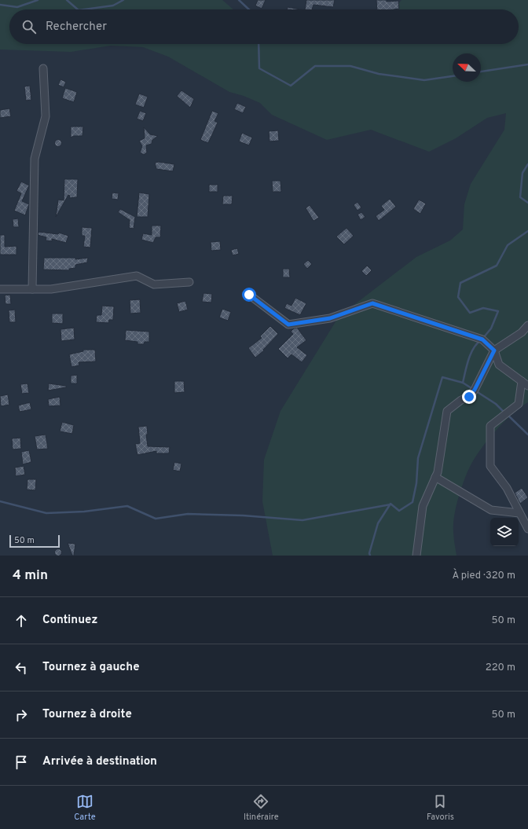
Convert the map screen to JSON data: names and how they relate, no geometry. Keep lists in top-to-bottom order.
{
  "scale_bar": "50 m",
  "north": "top left",
  "page": {
    "search": "Rechercher",
    "scale": "50 m",
    "heading": ["4 min", "À pied · 320 m"],
    "list": [
      ["Continuez", "50 m"],
      ["Tournez à gauche", "220 m"],
      ["Tournez à droite", "50 m"],
      "Arrivée à destination"
    ],
    "nav": ["Carte", "Itinéraire", "Favoris"]
  }
}
